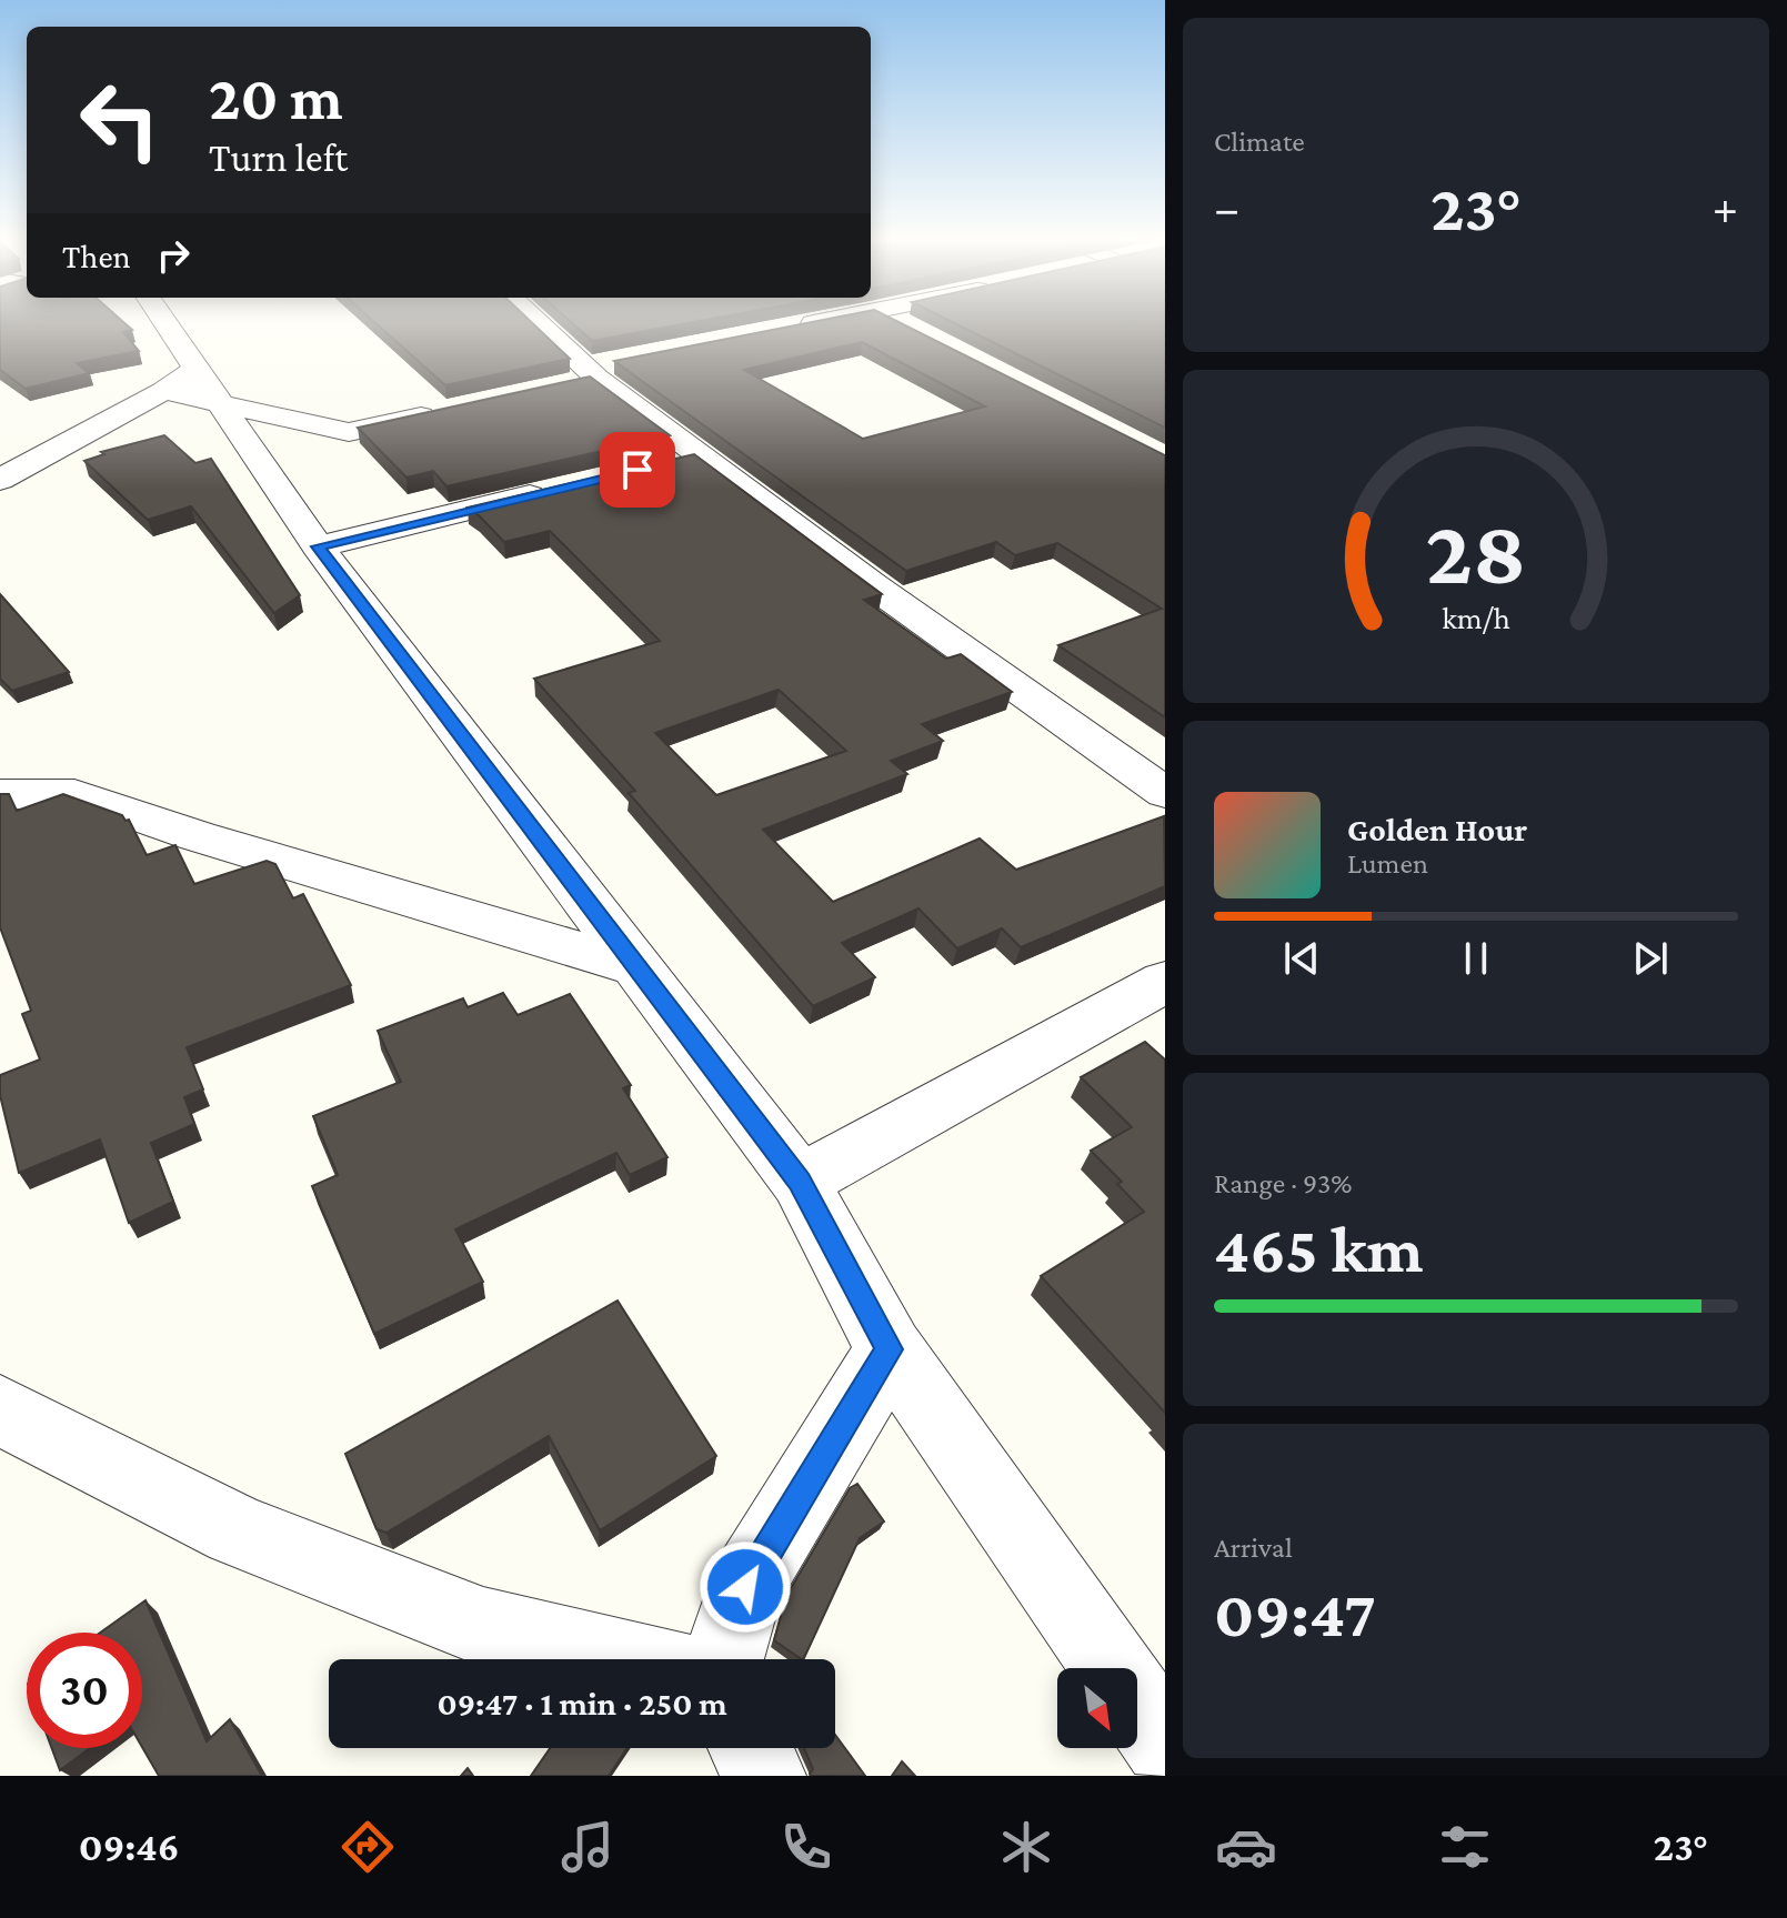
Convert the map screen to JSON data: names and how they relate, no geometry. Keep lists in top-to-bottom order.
{
  "north": "bottom right",
  "page": {
    "tile": [
      "Climate",
      ["Range · 93%", "465 km"],
      ["Arrival", "09:47"]
    ],
    "turn": ["20 m", "Turn left"],
    "heat": ["−", "23°", "+"],
    "then": "Then",
    "song": ["Golden Hour", "Lumen"],
    "limit": "30",
    "trip": "09:47 · 1 min · 250 m",
    "tabs": ["09:46", "23°"],
    "gauge": ["28", "km/h"]
  }
}
